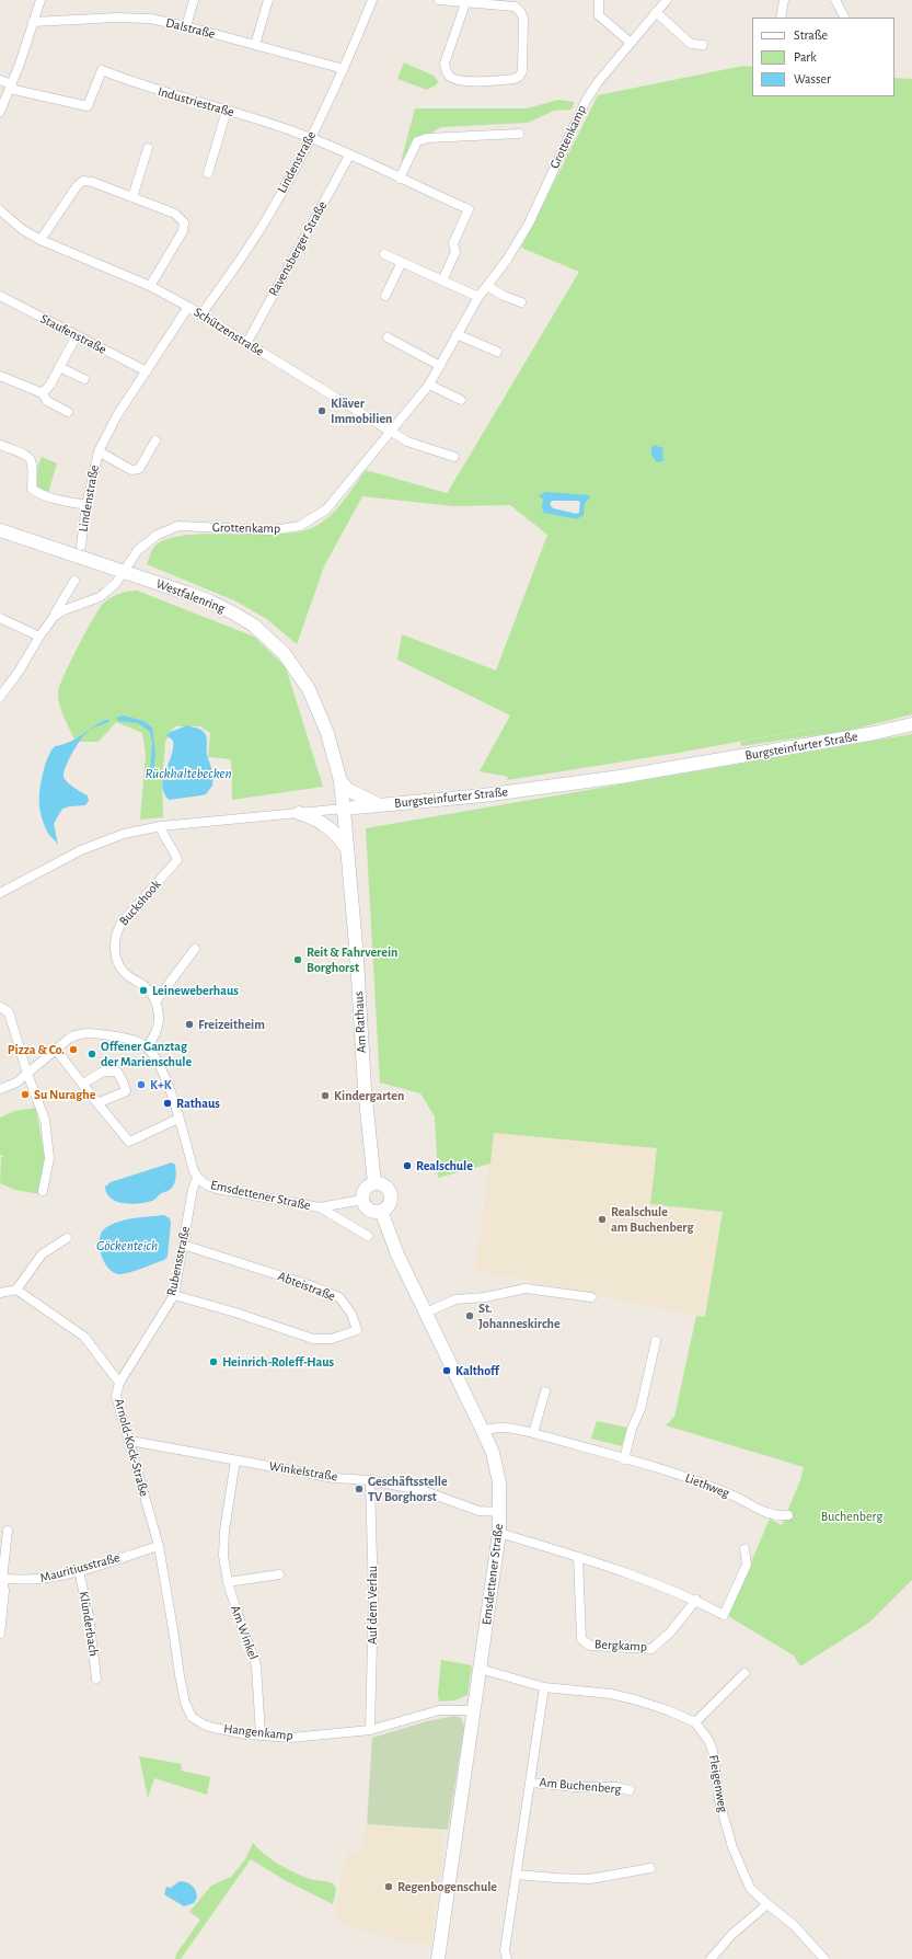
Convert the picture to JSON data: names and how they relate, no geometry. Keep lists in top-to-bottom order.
{
  "streets": {
    "main road": [
      "Westfalenring",
      "Burgsteinfurter Straße",
      "Am Rathaus",
      "Emsdettener Straße"
    ],
    "street": [
      "Dalstraße",
      "Industriestraße",
      "Grottenkamp",
      "Lindenstraße",
      "Ravensberger Straße",
      "Schützenstraße",
      "Staufenstraße",
      "Buckshook",
      "Rubensstraße",
      "Abteistraße",
      "Arnold-Kock-Straße",
      "Winkelstraße",
      "Liethweg",
      "Mauritiusstraße",
      "Auf dem Verlau",
      "Klünderbach",
      "Am Winkel",
      "Bergkamp",
      "Hangenkamp",
      "Fleigenweg",
      "Am Buchenberg"
    ]
  },
  "crossings": [
    ["Dalstraße", "Lindenstraße"],
    ["Industriestraße", "Lindenstraße"],
    ["Industriestraße", "Ravensberger Straße"],
    ["Grottenkamp", "Schützenstraße"],
    ["Grottenkamp", "Westfalenring"],
    ["Lindenstraße", "Schützenstraße"],
    ["Lindenstraße", "Staufenstraße"],
    ["Ravensberger Straße", "Schützenstraße"],
    ["Westfalenring", "Burgsteinfurter Straße"],
    ["Westfalenring", "Am Rathaus"],
    ["Burgsteinfurter Straße", "Buckshook"],
    ["Burgsteinfurter Straße", "Am Rathaus"],
    ["Am Rathaus", "Emsdettener Straße"],
    ["Emsdettener Straße", "Rubensstraße"],
    ["Emsdettener Straße", "Winkelstraße"],
    ["Emsdettener Straße", "Liethweg"],
    ["Emsdettener Straße", "Hangenkamp"],
    ["Emsdettener Straße", "Fleigenweg"],
    ["Rubensstraße", "Abteistraße"],
    ["Rubensstraße", "Arnold-Kock-Straße"],
    ["Arnold-Kock-Straße", "Winkelstraße"],
    ["Arnold-Kock-Straße", "Mauritiusstraße"],
    ["Arnold-Kock-Straße", "Hangenkamp"],
    ["Winkelstraße", "Auf dem Verlau"],
    ["Winkelstraße", "Am Winkel"],
    ["Mauritiusstraße", "Klünderbach"],
    ["Mauritiusstraße", "Hangenkamp"],
    ["Auf dem Verlau", "Hangenkamp"],
    ["Am Winkel", "Hangenkamp"],
    ["Fleigenweg", "Am Buchenberg"]
  ],
  "water": ["Rückhaltebecken", "Göckenteich"],
  "parks": ["Buchenberg"],
  "places": [
    "Kläver Immobilien",
    "Reit & Fahrverein Borghorst",
    "Leineweberhaus",
    "Freizeitheim",
    "Pizza & Co.",
    "Offener Ganztag der Marienschule",
    "K+K",
    "Su Nuraghe",
    "Kindergarten",
    "Rathaus",
    "Realschule",
    "Realschule am Buchenberg",
    "St. Johanneskirche",
    "Heinrich-Roleff-Haus",
    "Kalthoff",
    "Geschäftsstelle TV Borghorst",
    "Regenbogenschule"
  ],
  "legend": ["Straße", "Park", "Wasser"]
}
